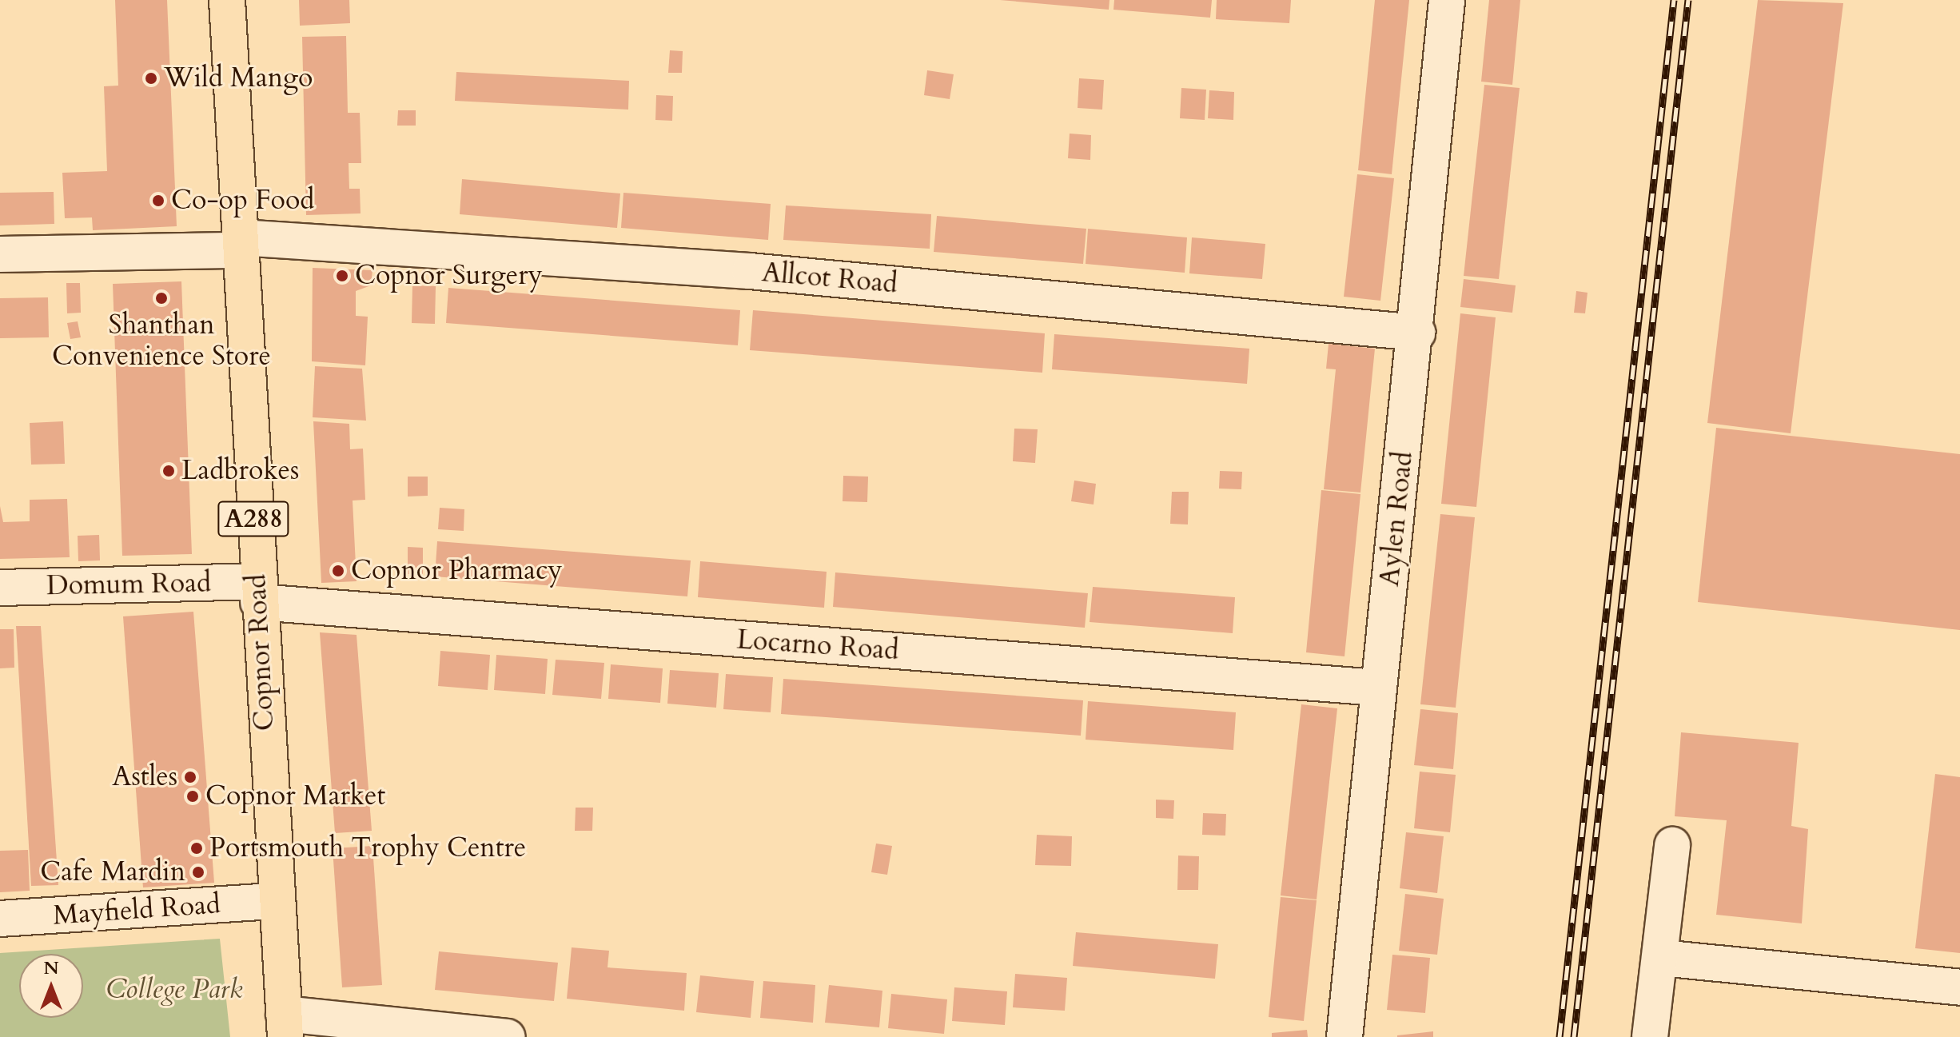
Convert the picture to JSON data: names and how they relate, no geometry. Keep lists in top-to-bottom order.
{
  "streets": {
    "main road": ["A288", "Copnor Road"],
    "street": [
      "Allcot Road",
      "Aylen Road",
      "Domum Road",
      "Locarno Road",
      "Mayfield Road"
    ]
  },
  "crossings": [
    ["Allcot Road", "Aylen Road"],
    ["Allcot Road", "Copnor Road"],
    ["Aylen Road", "Locarno Road"],
    ["Domum Road", "Locarno Road"],
    ["Domum Road", "Copnor Road"],
    ["Locarno Road", "Copnor Road"],
    ["Copnor Road", "Mayfield Road"]
  ],
  "parks": ["College Park"],
  "places": [
    "Wild Mango",
    "Co-op Food",
    "Copnor Surgery",
    "Shanthan Convenience Store",
    "Ladbrokes",
    "Copnor Pharmacy",
    "Astles",
    "Copnor Market",
    "Portsmouth Trophy Centre",
    "Cafe Mardin"
  ],
  "north": "top"
}
